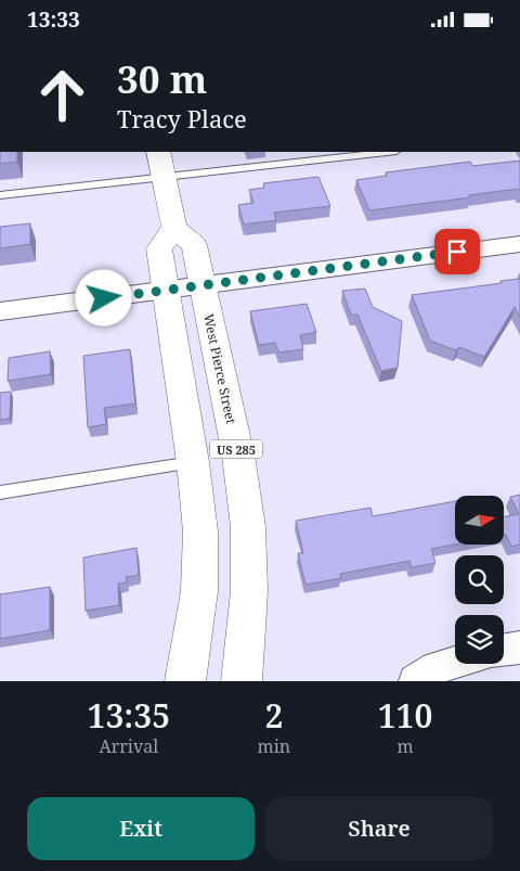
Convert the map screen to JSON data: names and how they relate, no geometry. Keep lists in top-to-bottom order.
{
  "streets": {
    "highway": ["West Pierce Street", "US 285"]
  },
  "crossings": [
    ["West Pierce Street", "US 285"]
  ],
  "north": "right",
  "page": {
    "status": "13:33",
    "turn": ["30 m", "Tracy Place"],
    "eta": [
      "13:35",
      "Arrival",
      "2",
      "min",
      "110",
      "m"
    ],
    "buttons": ["Exit", "Share"]
  }
}
